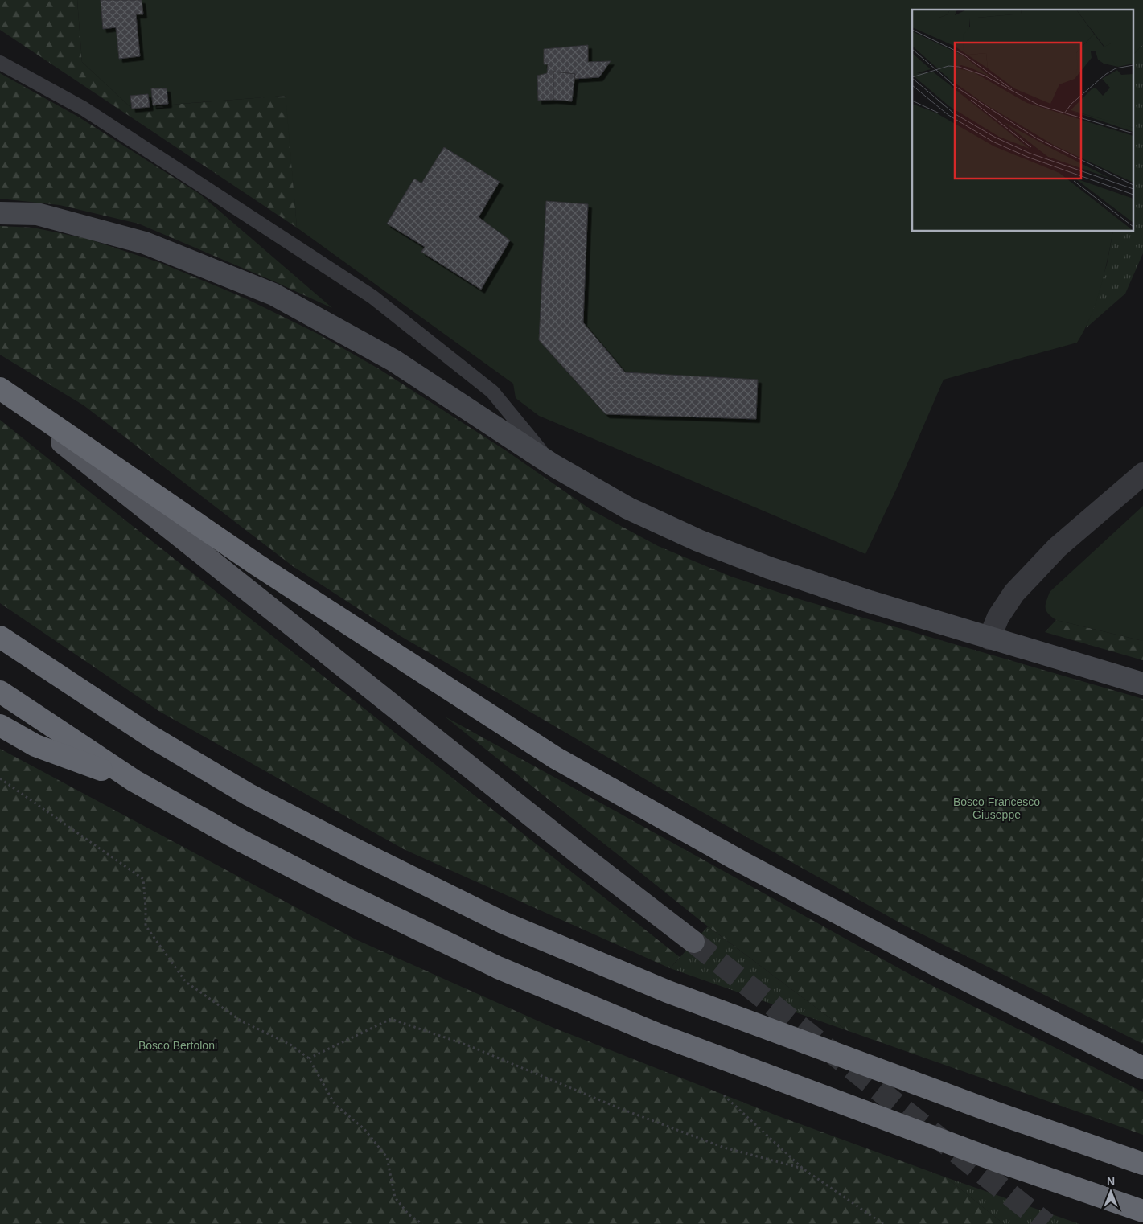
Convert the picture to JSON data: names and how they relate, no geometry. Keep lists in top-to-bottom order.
{
  "parks": ["Bosco Francesco Giuseppe", "Bosco Bertoloni"],
  "north": "top"
}
